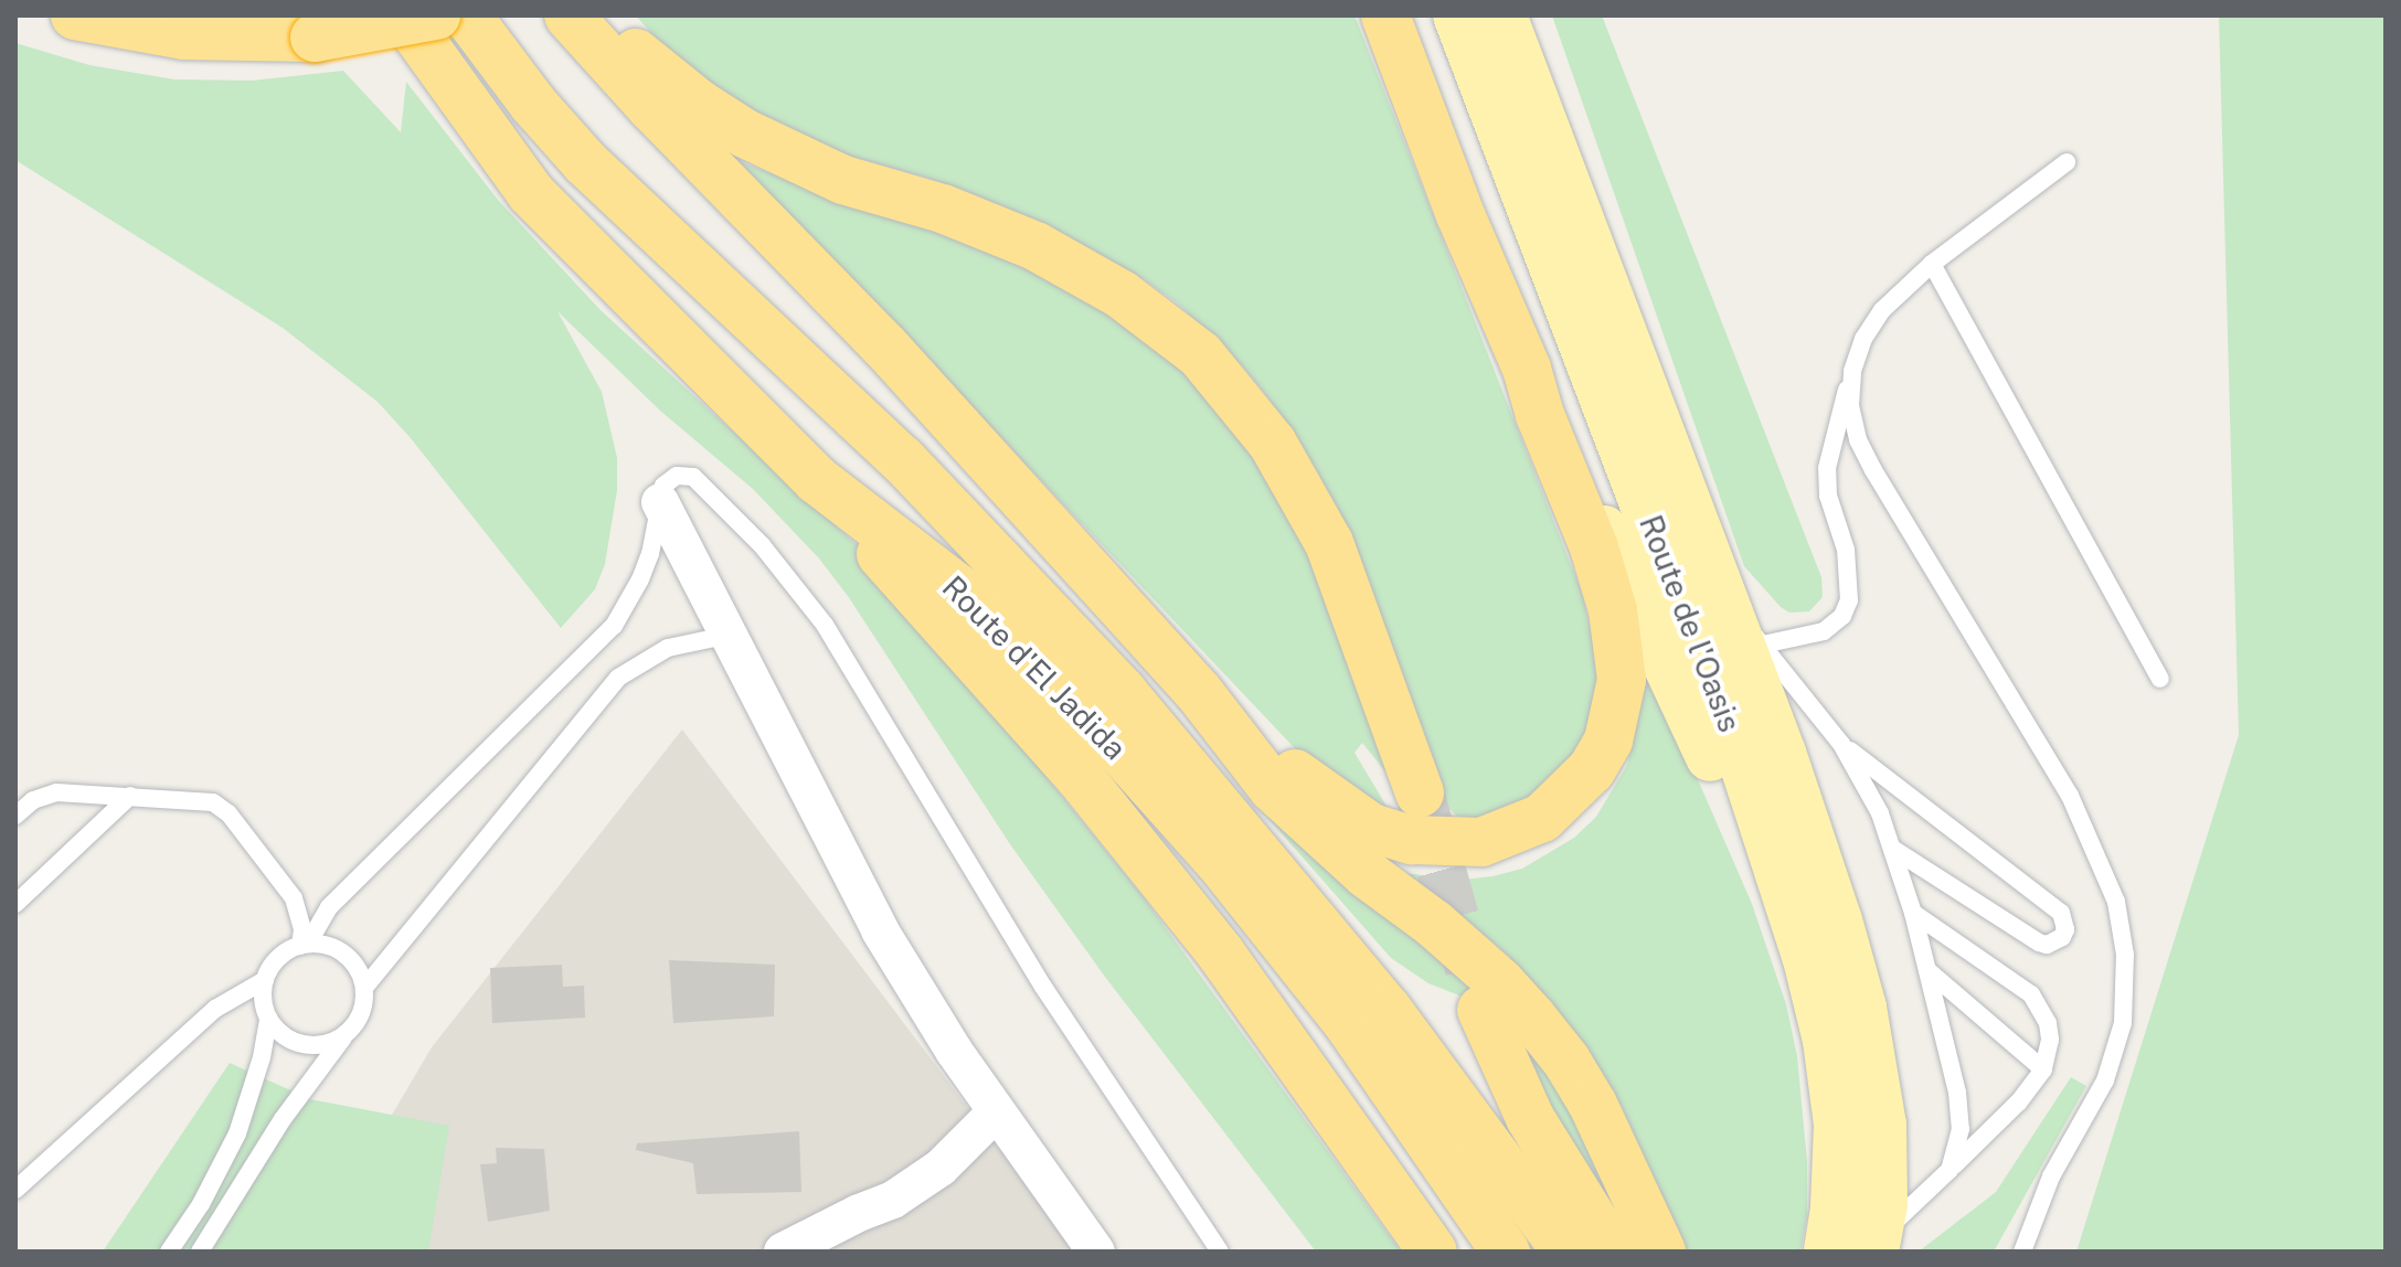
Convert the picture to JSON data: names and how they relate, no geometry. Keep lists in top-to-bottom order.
{
  "streets": {
    "highway": ["Route d'El Jadida"],
    "main road": ["Route de l'Oasis"]
  }
}
